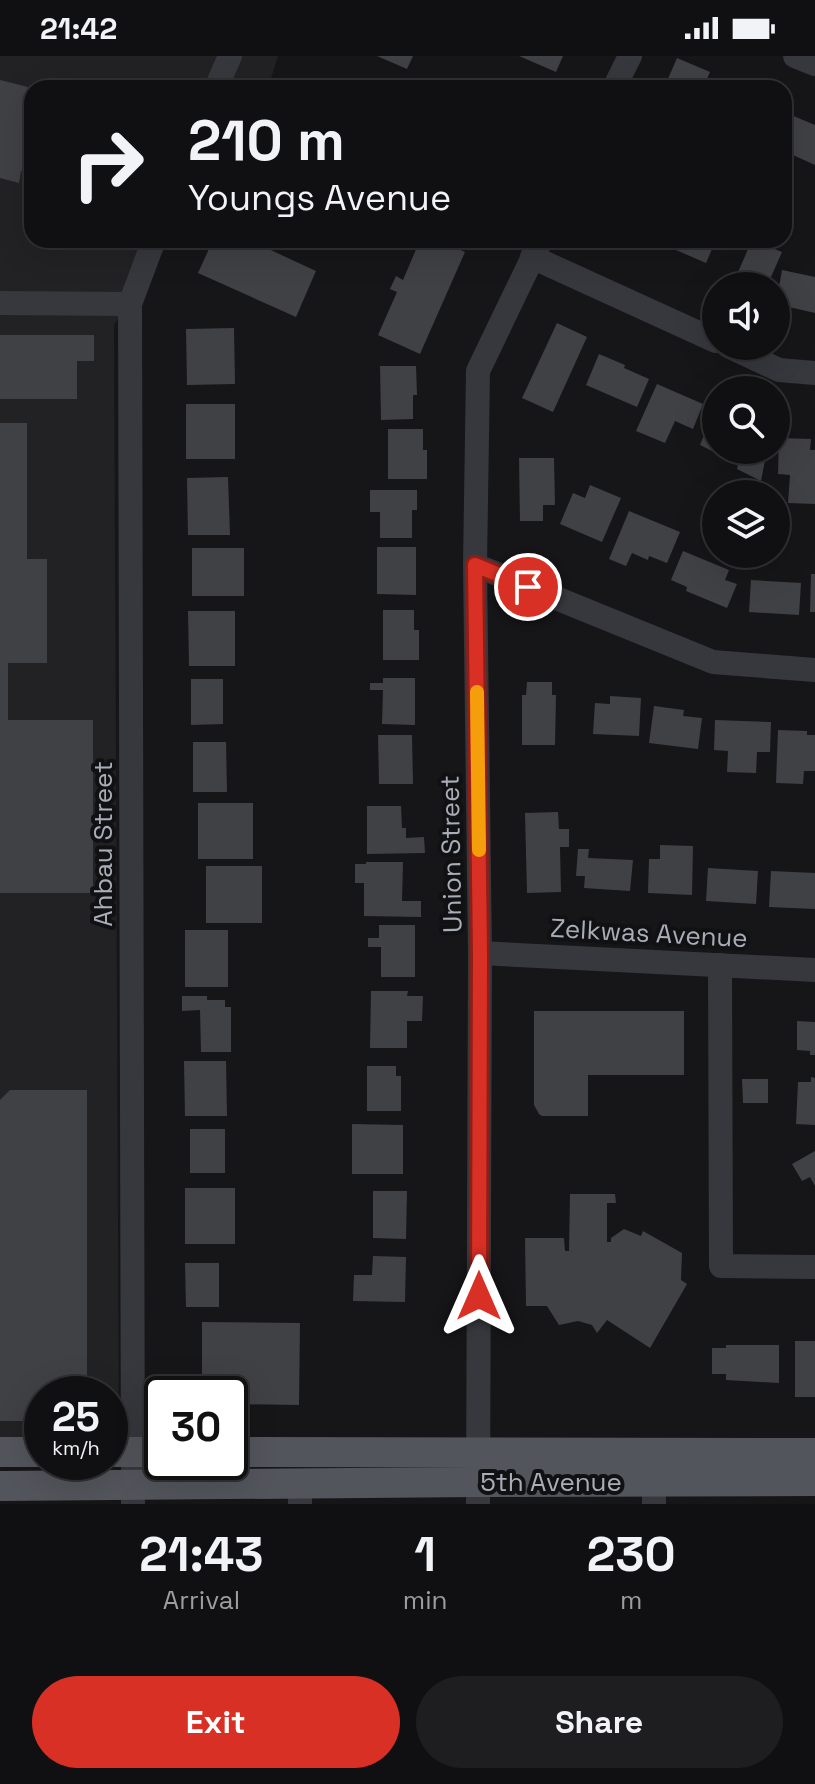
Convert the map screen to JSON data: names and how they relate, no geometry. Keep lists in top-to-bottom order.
{
  "streets": {
    "main road": ["5th Avenue"],
    "street": ["Ahbau Street", "Union Street", "Zelkwas Avenue"]
  },
  "crossings": [
    ["Ahbau Street", "5th Avenue"],
    ["Union Street", "Zelkwas Avenue"],
    ["Union Street", "5th Avenue"]
  ],
  "page": {
    "status": "21:42",
    "turn": ["210 m", "Youngs Avenue"],
    "speed": "25 km/h",
    "limit": "30",
    "eta": [
      "21:43",
      "Arrival",
      "1",
      "min",
      "230",
      "m"
    ],
    "buttons": ["Exit", "Share"]
  }
}
